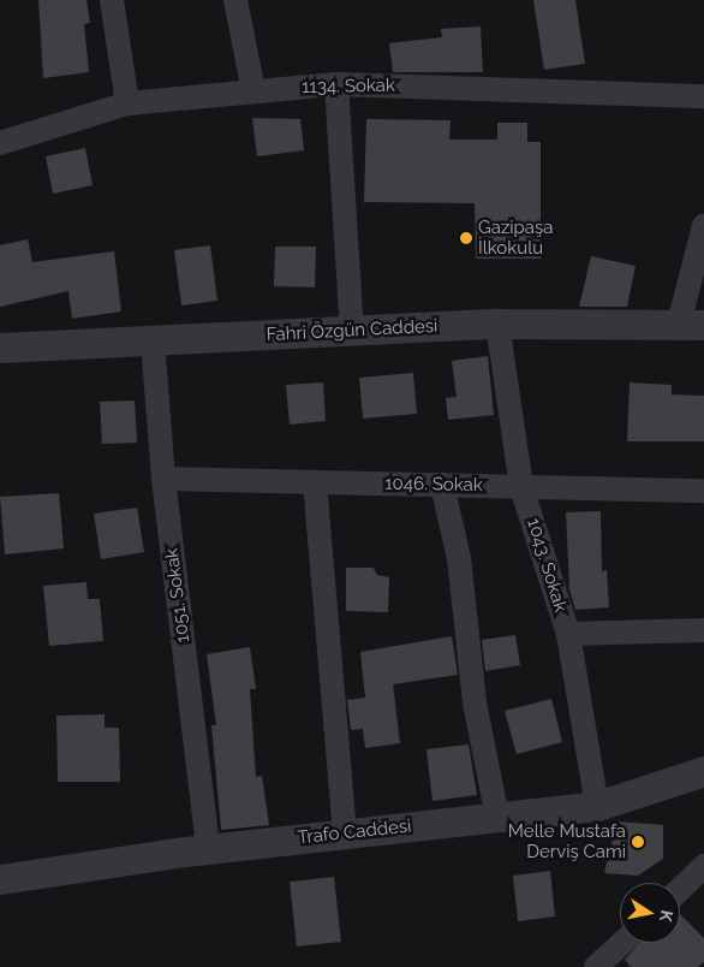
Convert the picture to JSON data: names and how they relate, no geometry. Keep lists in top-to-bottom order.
{
  "streets": {
    "street": [
      "1134. Sokak",
      "Fahri Özgün Caddesi",
      "1046. Sokak",
      "1043. Sokak",
      "1051. Sokak",
      "Trafo Caddesi"
    ]
  },
  "crossings": [
    ["Fahri Özgün Caddesi", "1043. Sokak"],
    ["Fahri Özgün Caddesi", "1051. Sokak"],
    ["1046. Sokak", "1043. Sokak"],
    ["1046. Sokak", "1051. Sokak"],
    ["1043. Sokak", "Trafo Caddesi"],
    ["1051. Sokak", "Trafo Caddesi"]
  ],
  "places": ["Gazipaşa İlkokulu", "Melle Mustafa Derviş Cami"],
  "north": "right"
}
